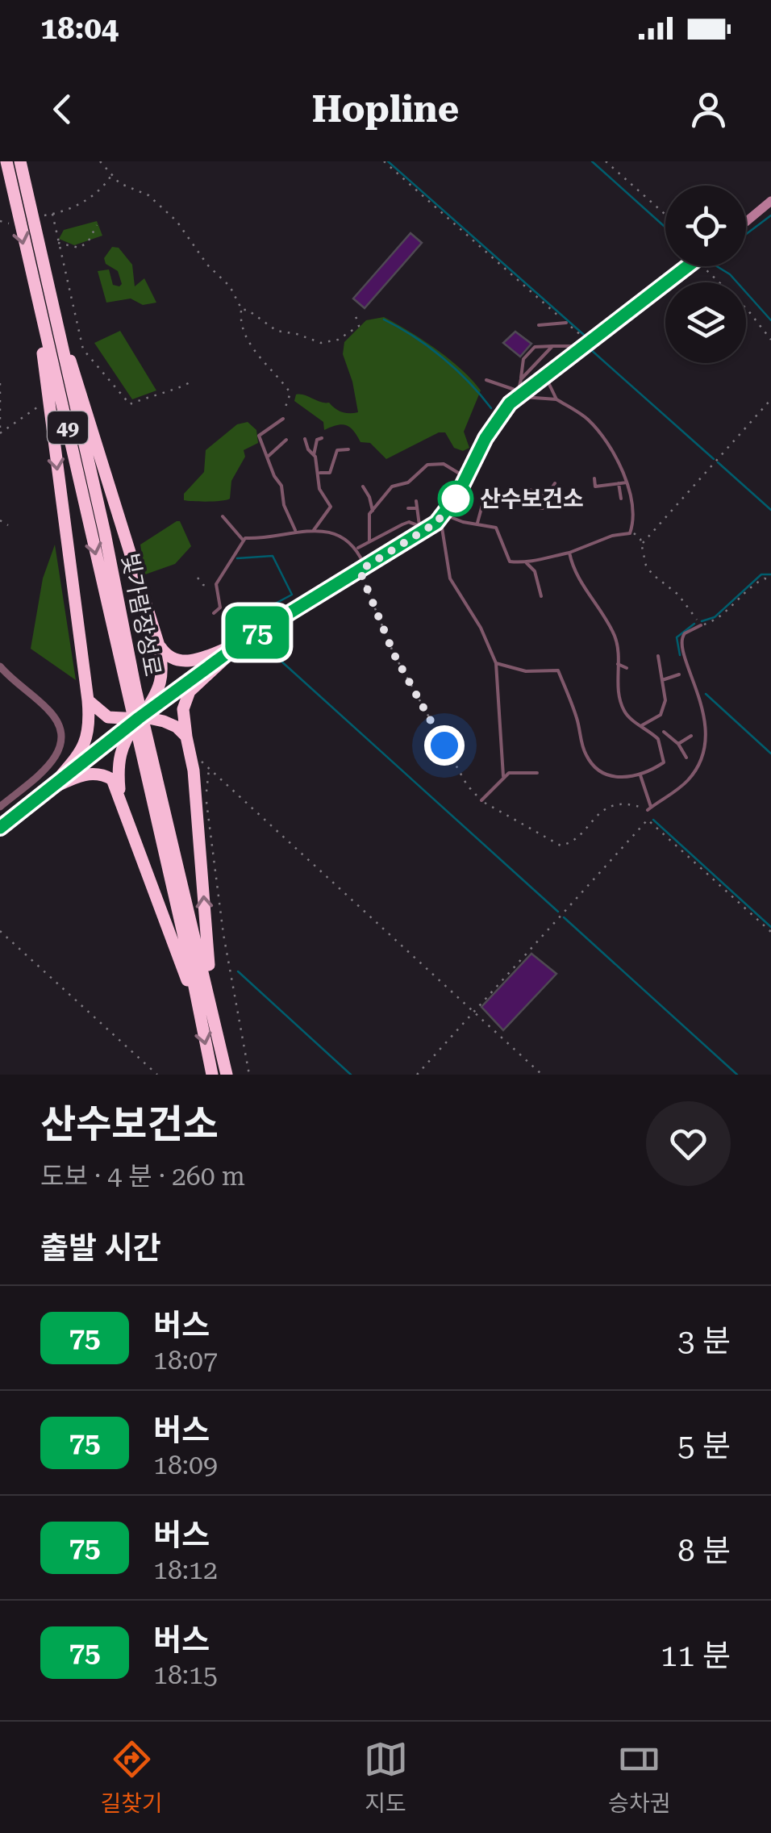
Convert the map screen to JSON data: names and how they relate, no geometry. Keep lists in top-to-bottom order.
{
  "streets": {
    "highway": ["49", "빛가람장성로"]
  },
  "places": ["산수보건소"],
  "lines": ["bus line 75"],
  "page": {
    "status": "18:04",
    "header": "Hopline",
    "on_map": "75",
    "heading": [
      ["산수보건소", "도보 · 4 분 · 260 m"],
      "출발 시간"
    ],
    "list": [
      {
        "mark": "75",
        "name": "버스",
        "note": "18:07",
        "value": "3 분"
      },
      {
        "mark": "75",
        "name": "버스",
        "note": "18:09",
        "value": "5 분"
      },
      {
        "mark": "75",
        "name": "버스",
        "note": "18:12",
        "value": "8 분"
      },
      {
        "mark": "75",
        "name": "버스",
        "note": "18:15",
        "value": "11 분"
      }
    ],
    "tabs": ["길찾기", "지도", "승차권"]
  }
}
